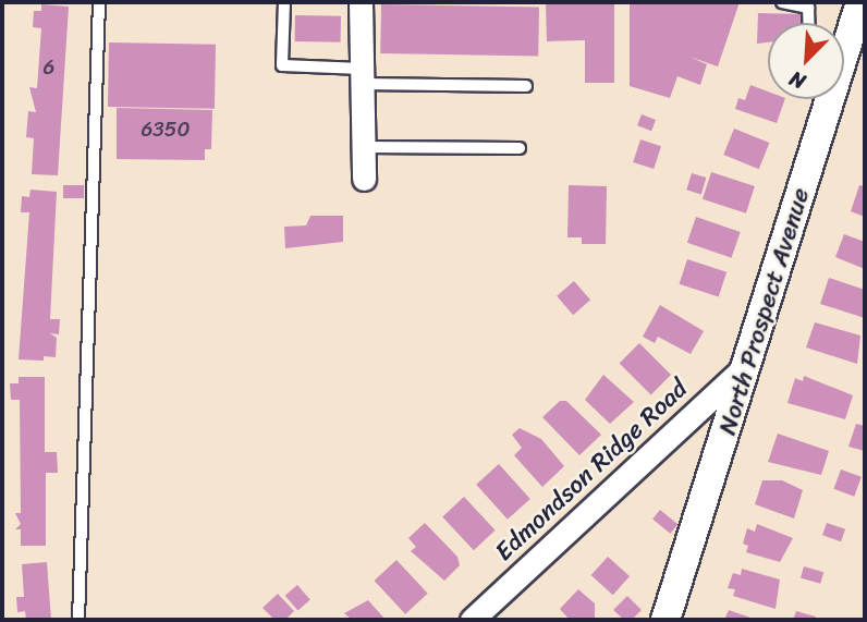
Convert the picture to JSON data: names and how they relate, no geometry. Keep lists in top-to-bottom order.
{
  "streets": {
    "street": ["North Prospect Avenue", "Edmondson Ridge Road"]
  },
  "crossings": [
    ["North Prospect Avenue", "Edmondson Ridge Road"]
  ],
  "house_numbers": ["6", "6350"],
  "north": "bottom left"
}
